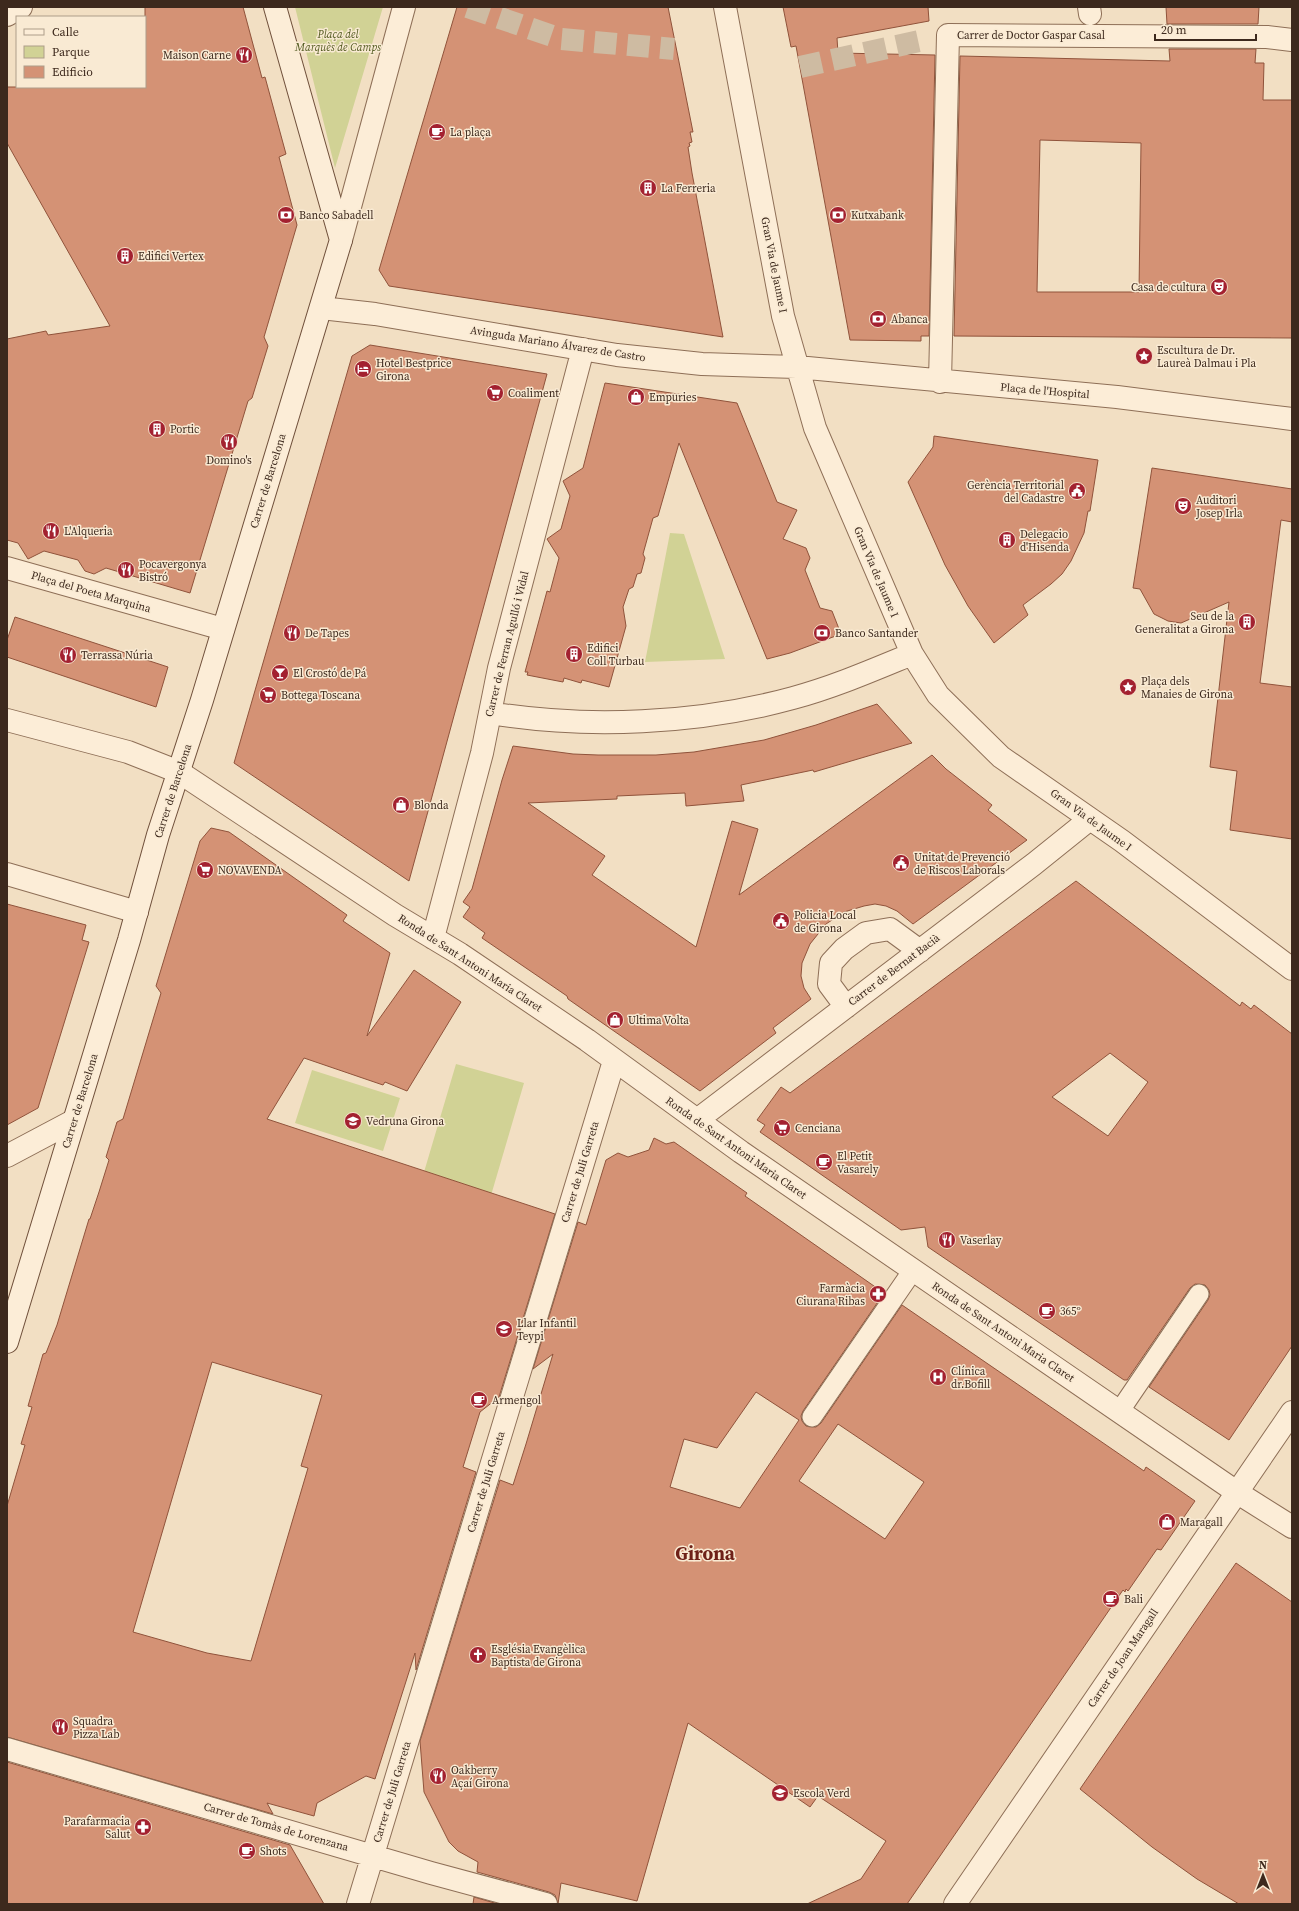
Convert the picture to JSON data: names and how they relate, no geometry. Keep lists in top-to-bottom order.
{
  "streets": {
    "street": [
      "Carrer de Doctor Gaspar Casal",
      "Gran Via de Jaume I",
      "Avinguda Mariano Álvarez de Castro",
      "Plaça de l'Hospital",
      "Carrer de Barcelona",
      "Plaça del Poeta Marquina",
      "Carrer de Ferran Agulló i Vidal",
      "Ronda de Sant Antoni Maria Claret",
      "Carrer de Bernat Bacià",
      "Carrer de Juli Garreta",
      "Carrer de Joan Maragall",
      "Carrer de Tomàs de Lorenzana"
    ]
  },
  "crossings": [
    ["Carrer de Doctor Gaspar Casal", "Plaça de l'Hospital"],
    ["Gran Via de Jaume I", "Avinguda Mariano Álvarez de Castro"],
    ["Gran Via de Jaume I", "Plaça de l'Hospital"],
    ["Gran Via de Jaume I", "Carrer de Bernat Bacià"],
    ["Avinguda Mariano Álvarez de Castro", "Plaça de l'Hospital"],
    ["Avinguda Mariano Álvarez de Castro", "Carrer de Barcelona"],
    ["Avinguda Mariano Álvarez de Castro", "Carrer de Ferran Agulló i Vidal"],
    ["Carrer de Barcelona", "Plaça del Poeta Marquina"],
    ["Carrer de Barcelona", "Ronda de Sant Antoni Maria Claret"],
    ["Carrer de Ferran Agulló i Vidal", "Ronda de Sant Antoni Maria Claret"],
    ["Ronda de Sant Antoni Maria Claret", "Carrer de Bernat Bacià"],
    ["Ronda de Sant Antoni Maria Claret", "Carrer de Juli Garreta"],
    ["Ronda de Sant Antoni Maria Claret", "Carrer de Joan Maragall"],
    ["Carrer de Juli Garreta", "Carrer de Tomàs de Lorenzana"]
  ],
  "districts": ["Girona"],
  "parks": ["Plaça del Marquès de Camps"],
  "places": {
    "restaurant": [
      "Maison Carne",
      "Domino's",
      "L'Alqueria",
      "Pocavergonya Bistró",
      "De Tapes",
      "Terrassa Núria",
      "Vaserlay",
      "Squadra Pizza Lab",
      "Oakberry Açaí Girona"
    ],
    "cafe": [
      "La plaça",
      "El Petit Vasarely",
      "365º",
      "Armengol",
      "Bali",
      "Shots"
    ],
    "building": [
      "La Ferreria",
      "Edifici Vertex",
      "Portic",
      "Delegacio d'Hisenda",
      "Seu de la Generalitat a Girona",
      "Edifici Coll Turbau"
    ],
    "bank": [
      "Banco Sabadell",
      "Kutxabank",
      "Abanca",
      "Banco Santander"
    ],
    "theatre": ["Casa de cultura", "Auditori Josep Irla"],
    "place": ["Escultura de Dr. Laureà Dalmau i Pla", "Plaça dels Manaies de Girona"],
    "hotel": ["Hotel Bestprice Girona"],
    "supermarket": [
      "Coaliment",
      "Bottega Toscana",
      "NOVAVENDA",
      "Cenciana"
    ],
    "shop": [
      "Empuries",
      "Blonda",
      "Ultima Volta",
      "Maragall"
    ],
    "public building": ["Gerència Territorial del Cadastre", "Unitat de Prevenció de Riscos Laborals", "Policia Local de Girona"],
    "bar": ["El Crostó de Pá"],
    "school or university": ["Vedruna Girona", "Llar Infantil Teypi", "Escola Verd"],
    "pharmacy": ["Farmàcia Ciurana Ribas", "Parafarmacia Salut"],
    "hospital": ["Clínica dr.Bofill"],
    "church": ["Església Evangèlica Baptista de Girona"]
  },
  "legend": ["Calle", "Parque", "Edificio"],
  "scale_bar": "20 m",
  "north": "top"
}
